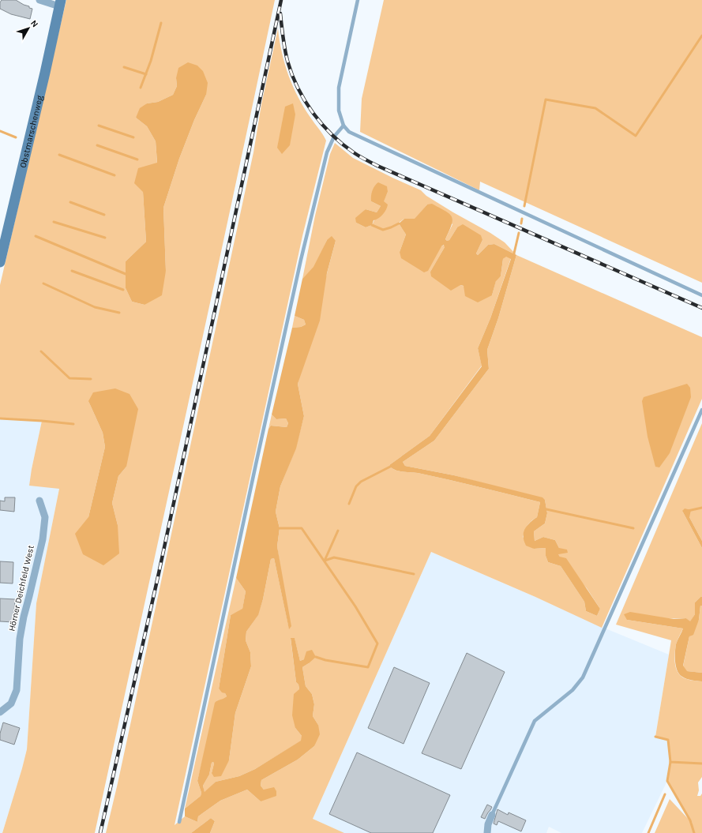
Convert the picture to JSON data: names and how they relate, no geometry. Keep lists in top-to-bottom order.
{
  "streets": {
    "main road": ["Obstmarschenweg"],
    "street": ["Hörner Deichfeld West"]
  },
  "north": "top right"
}
